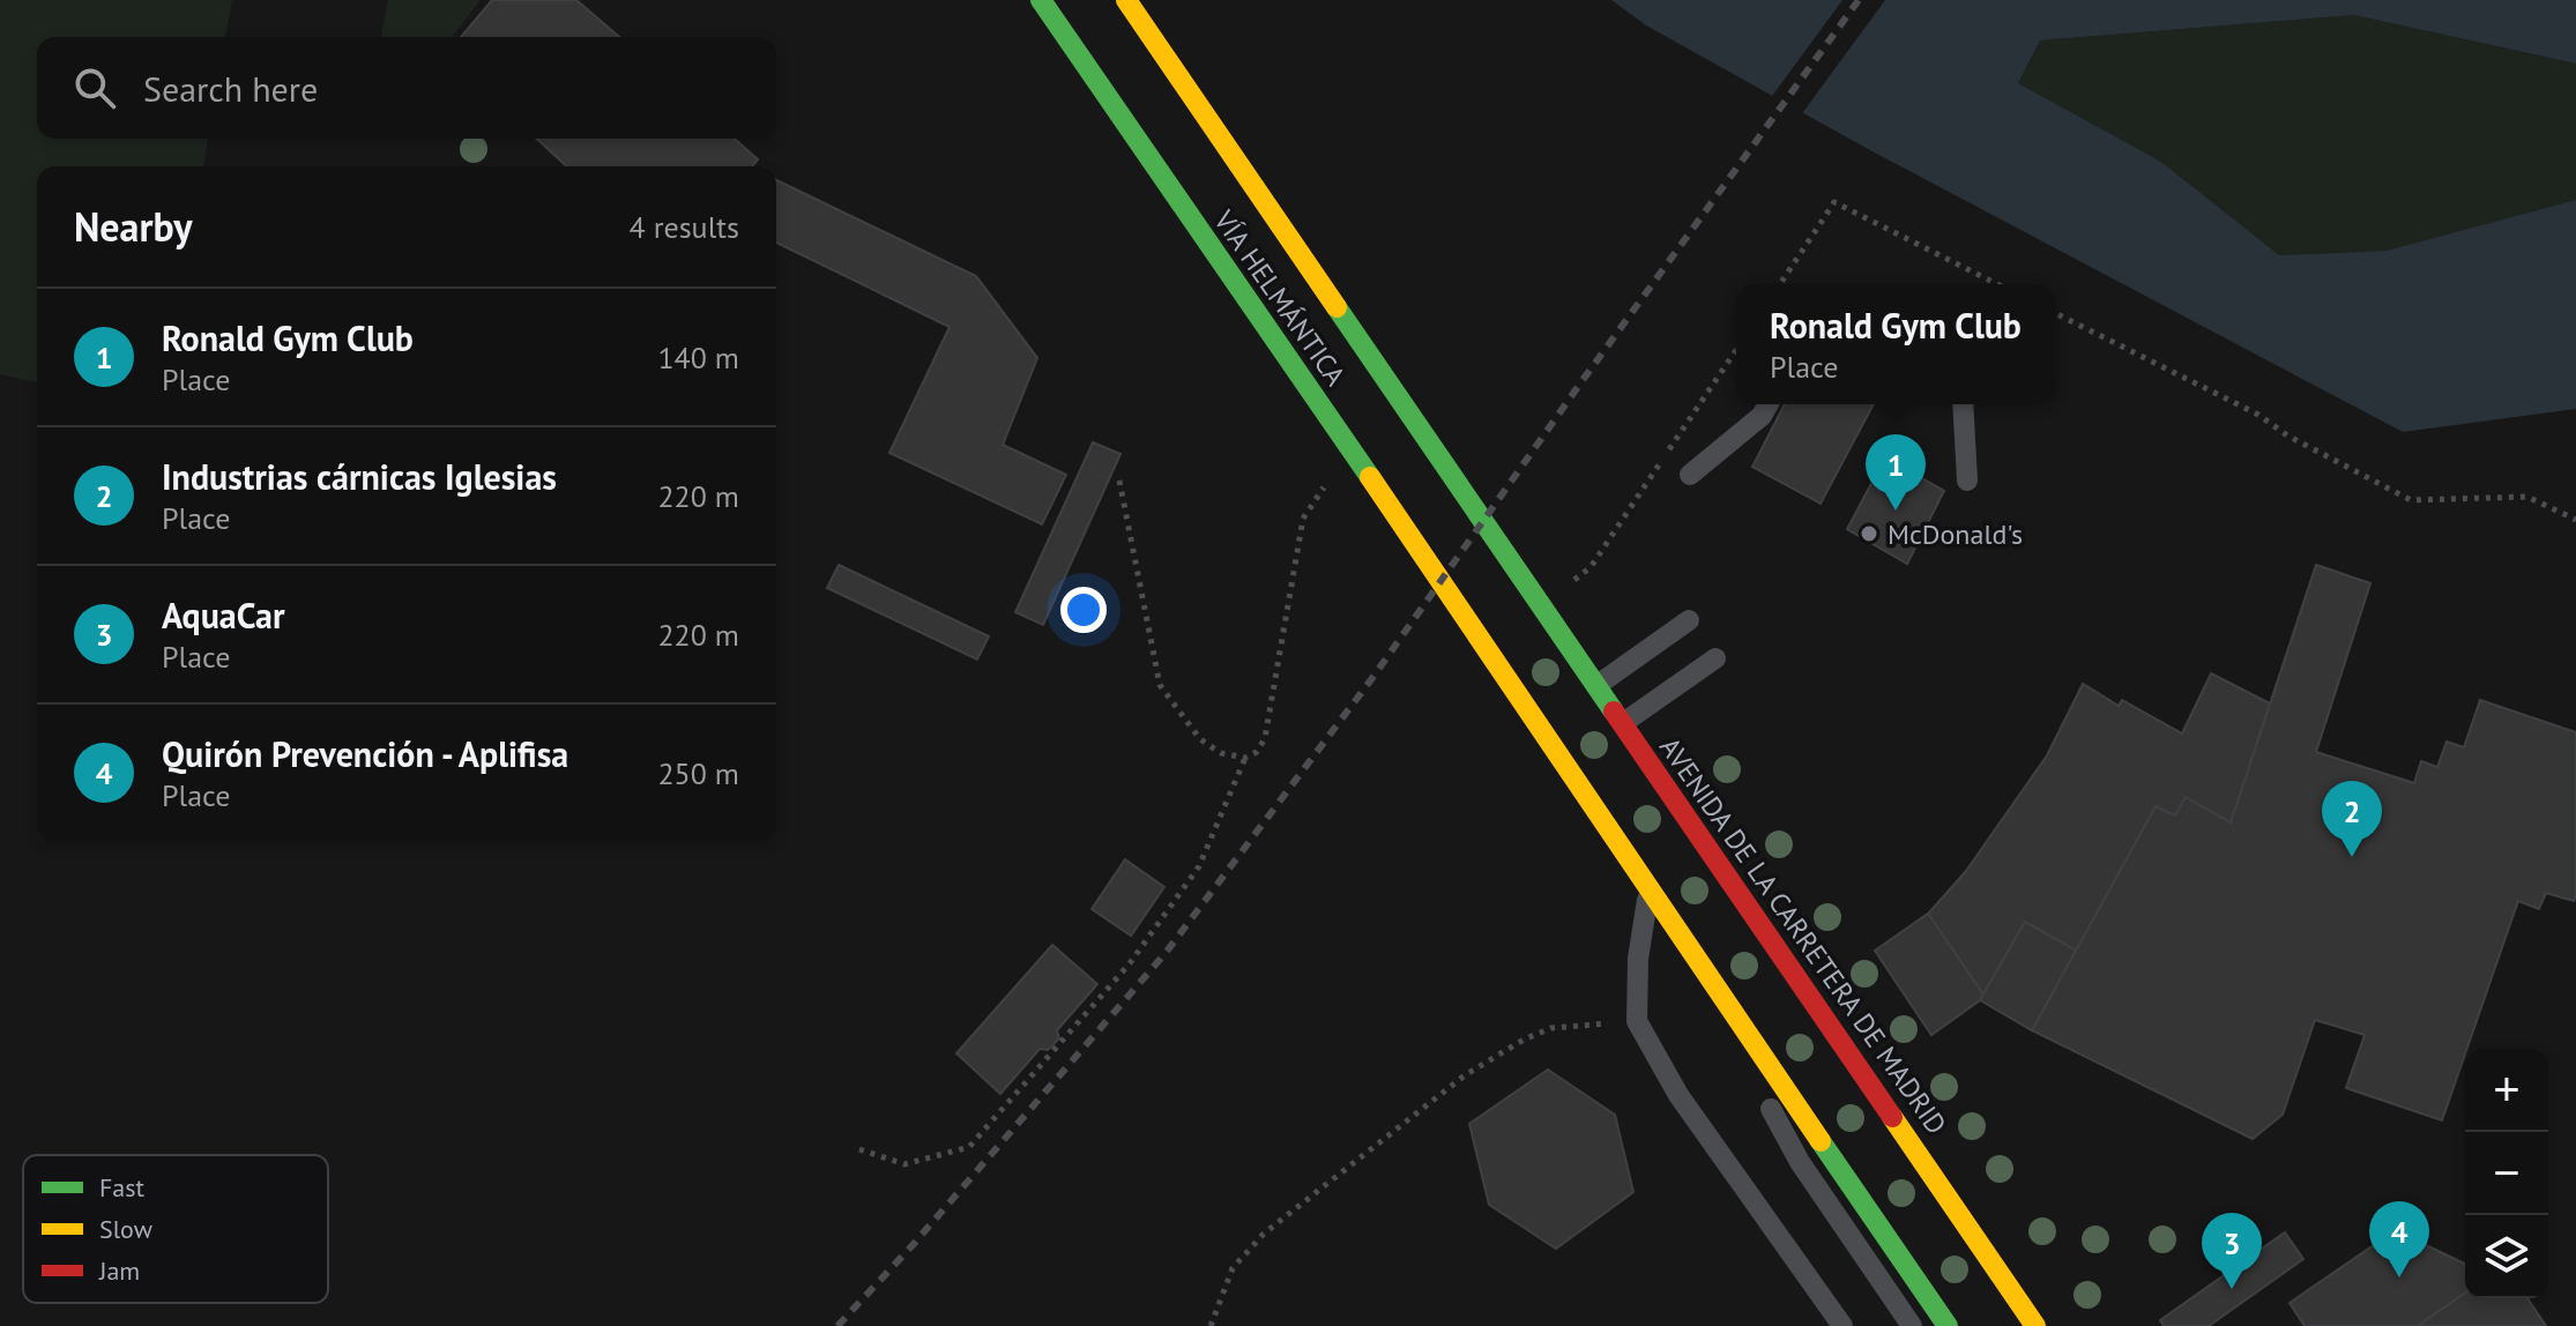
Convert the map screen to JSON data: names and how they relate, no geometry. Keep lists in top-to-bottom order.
{
  "streets": {
    "highway": ["VÍA HELMÁNTICA", "AVENIDA DE LA CARRETERA DE MADRID"]
  },
  "crossings": [
    ["VÍA HELMÁNTICA", "AVENIDA DE LA CARRETERA DE MADRID"]
  ],
  "places": ["McDonald's"],
  "legend": ["Fast", "Slow", "Jam"],
  "page": {
    "search": "Search here",
    "heading": ["Nearby", "4 results"],
    "popup": ["Ronald Gym Club", "Place"],
    "list": [
      {
        "mark": "1",
        "name": "Ronald Gym Club",
        "note": "Place",
        "value": "140 m"
      },
      {
        "mark": "2",
        "name": "Industrias cárnicas Iglesias",
        "note": "Place",
        "value": "220 m"
      },
      {
        "mark": "3",
        "name": "AquaCar",
        "note": "Place",
        "value": "220 m"
      },
      {
        "mark": "4",
        "name": "Quirón Prevención - Aplifisa",
        "note": "Place",
        "value": "250 m"
      }
    ],
    "pins": [
      "1",
      "2",
      "4",
      "3"
    ],
    "map_buttons": ["+", "−"]
  }
}
